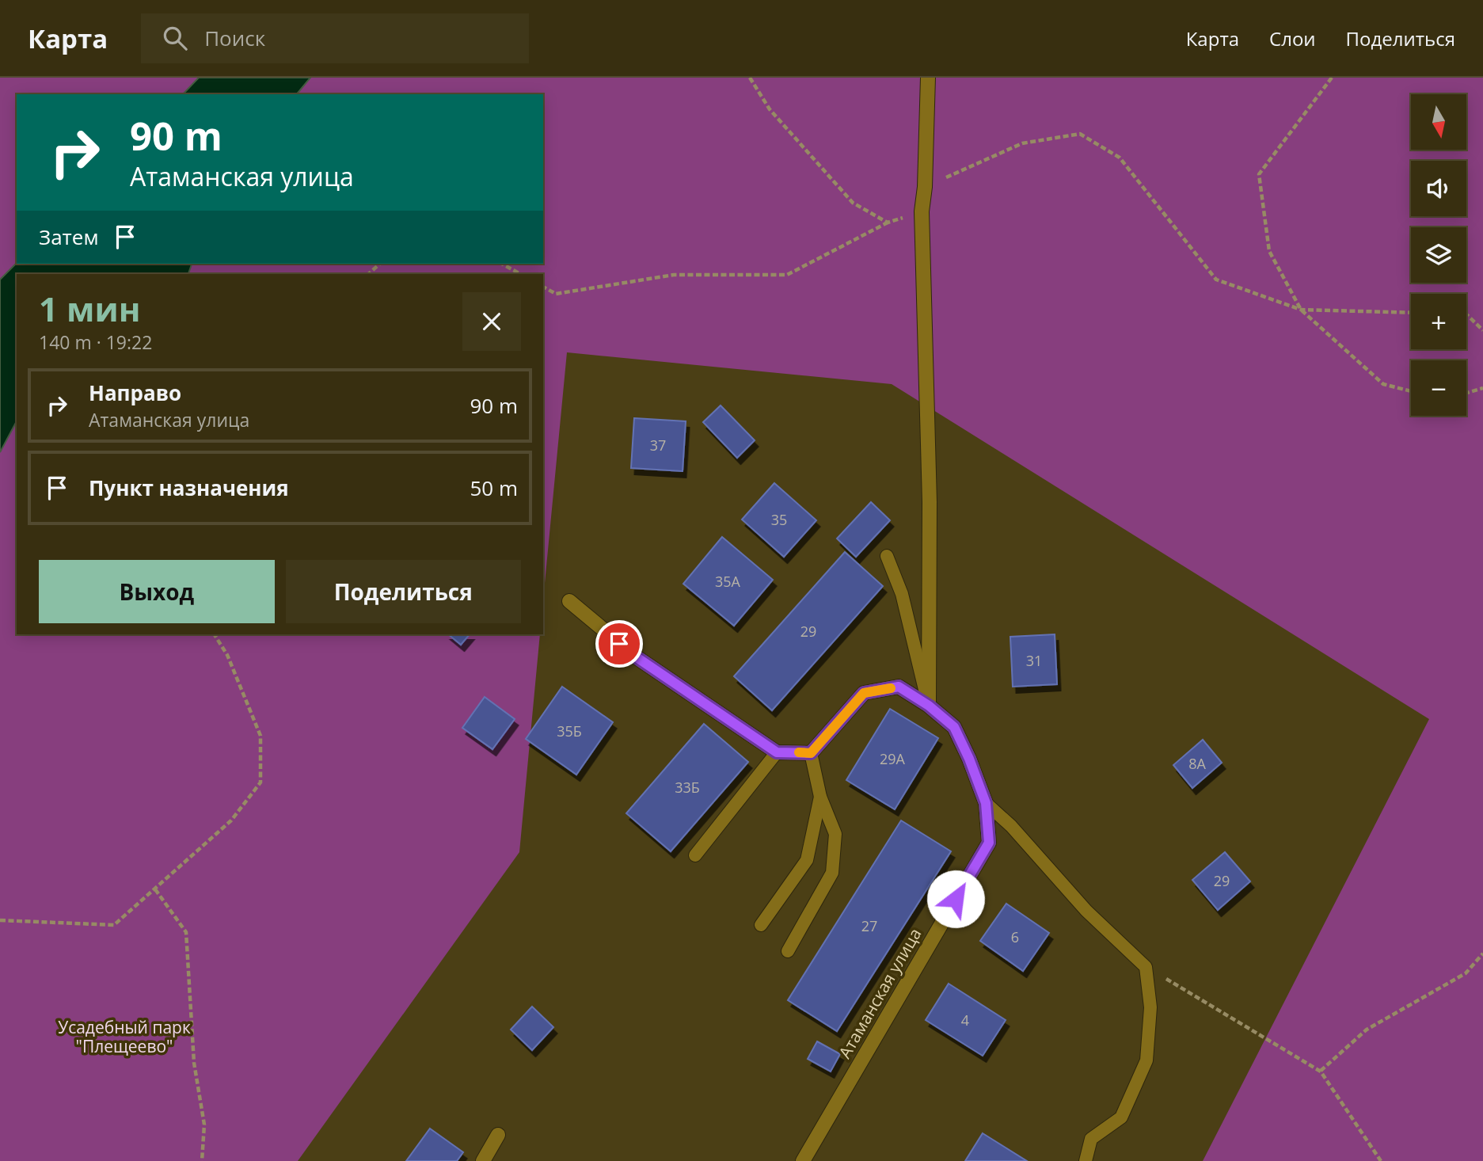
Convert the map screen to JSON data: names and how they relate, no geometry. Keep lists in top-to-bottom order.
{
  "streets": {
    "street": ["Атаманская улица"]
  },
  "parks": ["Усадебный парк \"Плещеево\""],
  "house_numbers": [
    "37",
    "35",
    "35А",
    "29",
    "31",
    "35Б",
    "29А",
    "8А",
    "33Б",
    "29",
    "27",
    "6",
    "4"
  ],
  "north": "bottom",
  "page": {
    "header": "Карта",
    "search": "Поиск",
    "nav": ["Карта", "Слои", "Поделиться"],
    "map_buttons": ["+", "−"],
    "turn": ["90 m", "Атаманская улица"],
    "then": "Затем",
    "heading": ["1 мин", "140 m · 19:22"],
    "list": [
      {
        "name": "Направо",
        "note": "Атаманская улица",
        "value": "90 m"
      },
      {
        "name": "Пункт назначения",
        "value": "50 m"
      }
    ],
    "buttons": ["Выход", "Поделиться"]
  }
}
